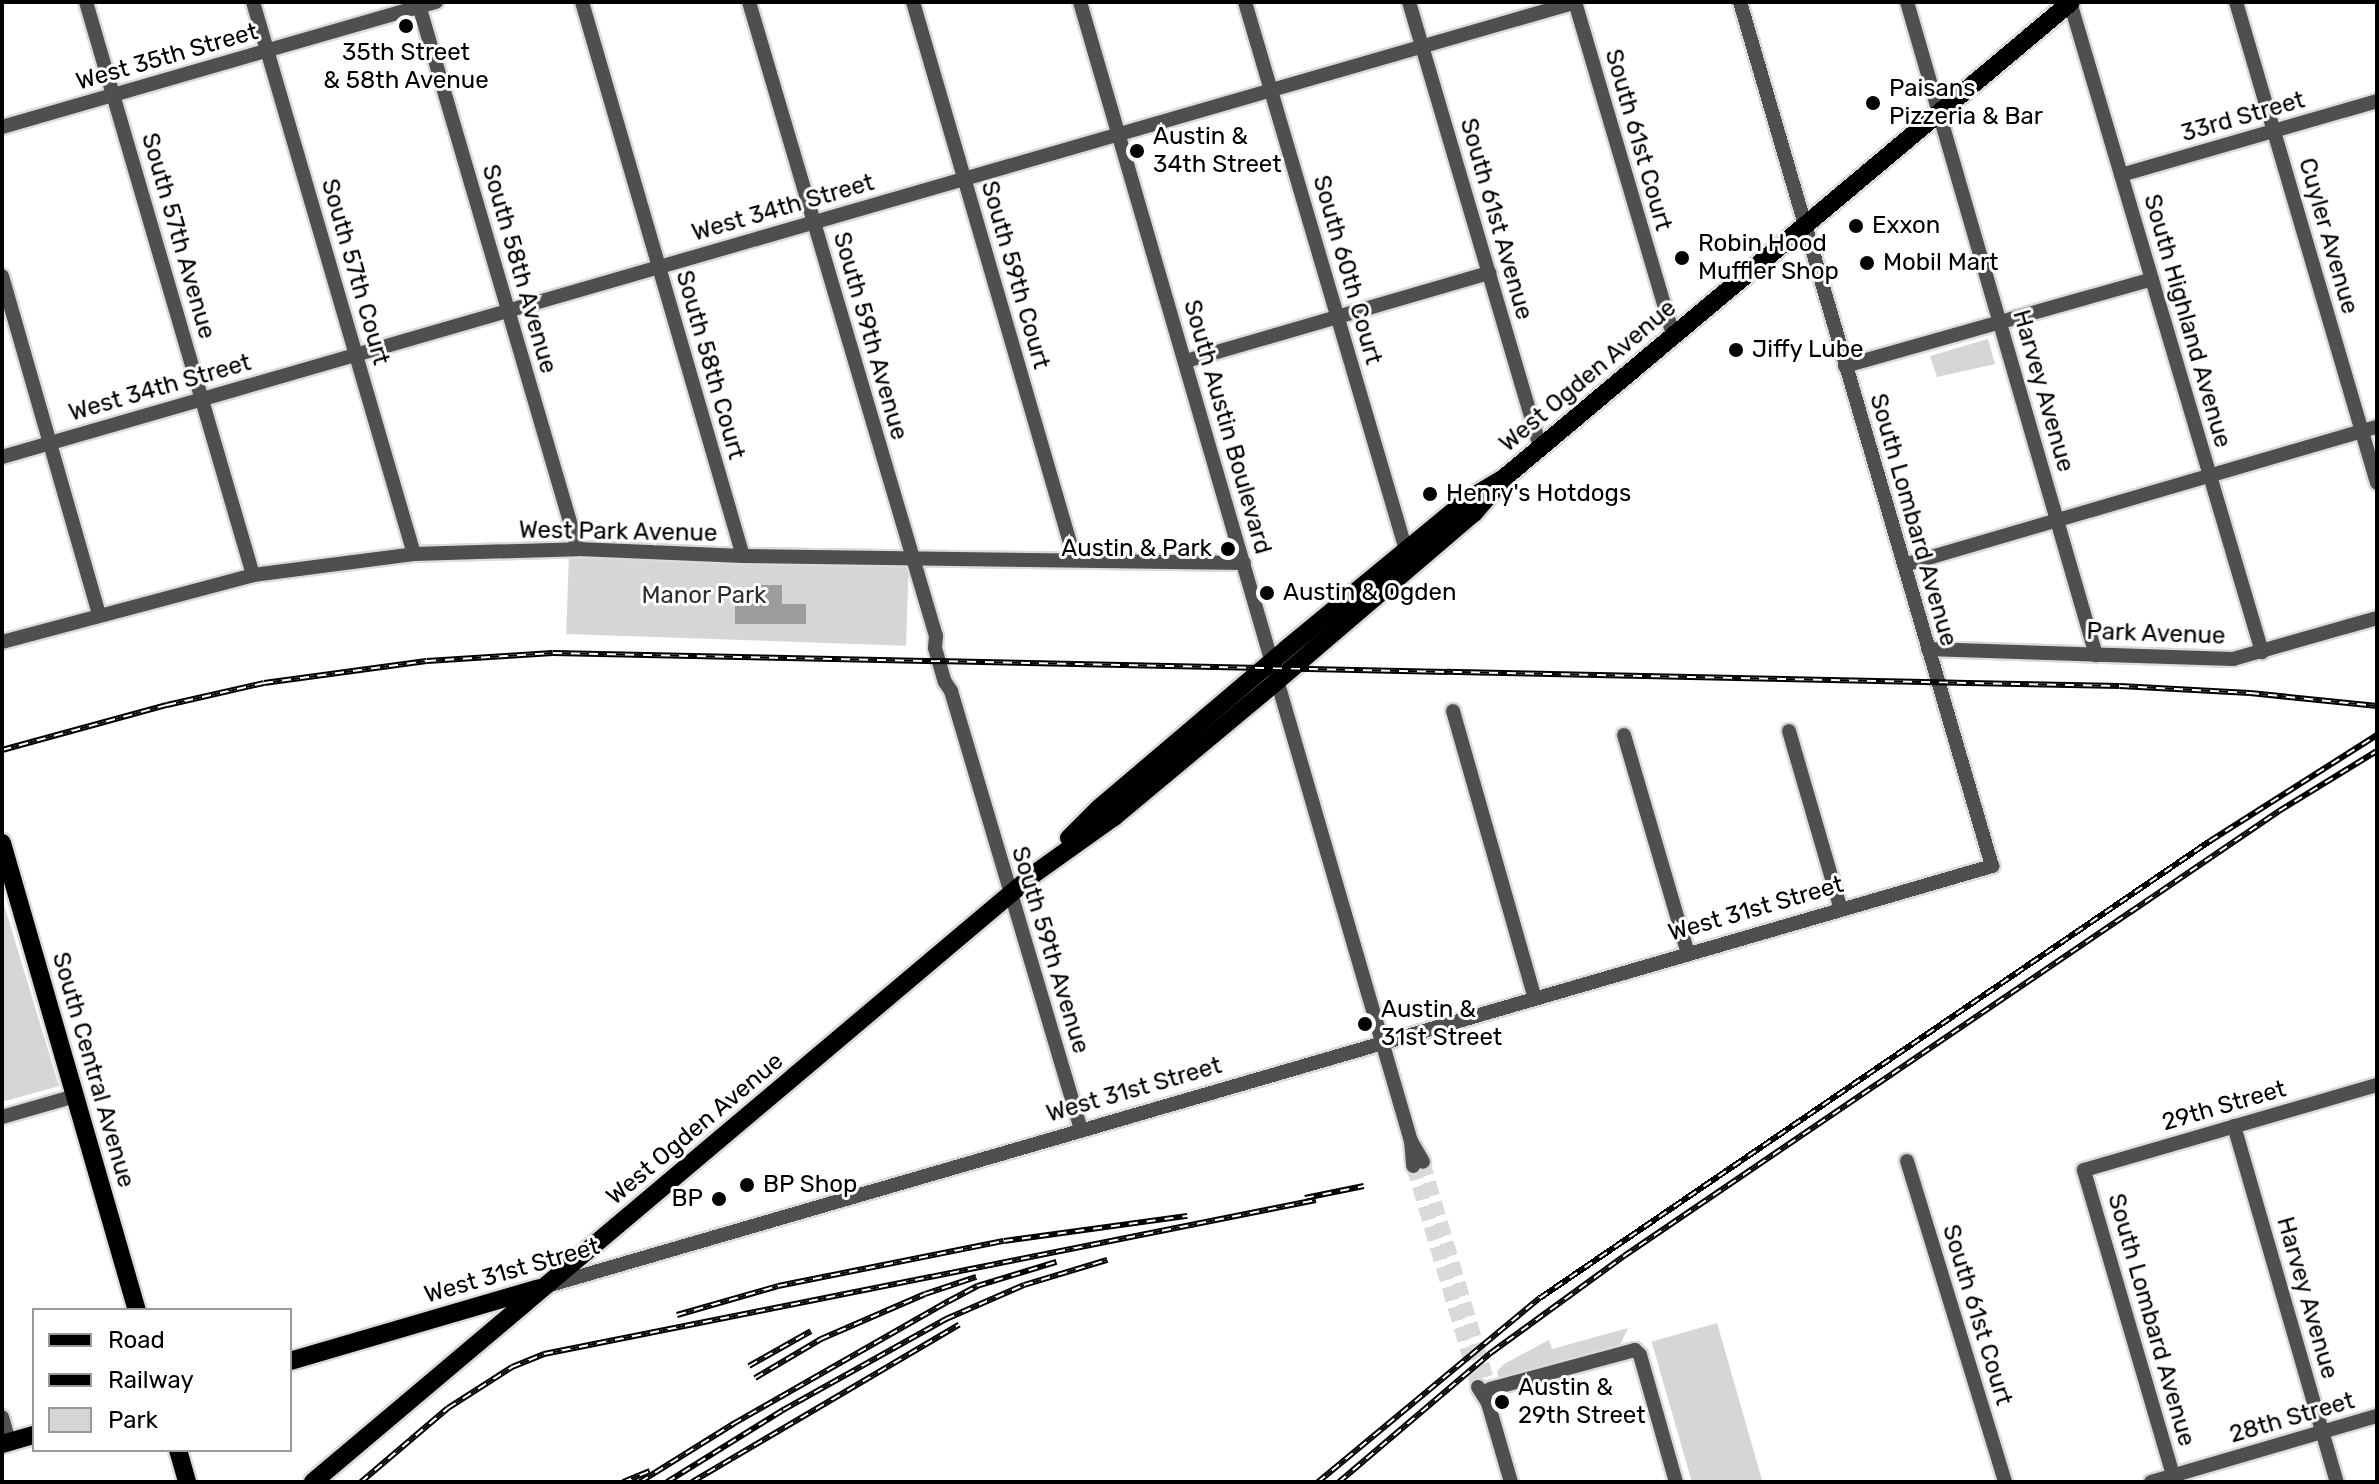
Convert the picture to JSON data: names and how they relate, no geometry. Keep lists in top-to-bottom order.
{
  "streets": {
    "main road": ["West Ogden Avenue", "West 31st Street", "South Central Avenue"],
    "street": [
      "West 35th Street",
      "33rd Street",
      "South 61st Court",
      "West 34th Street",
      "South 61st Avenue",
      "South 57th Avenue",
      "Cuyler Avenue",
      "South 58th Avenue",
      "South 60th Court",
      "South 57th Court",
      "South 59th Court",
      "South Highland Avenue",
      "South 59th Avenue",
      "South 58th Court",
      "Harvey Avenue",
      "South Austin Boulevard",
      "South Lombard Avenue",
      "West Park Avenue",
      "Park Avenue",
      "29th Street",
      "28th Street"
    ]
  },
  "crossings": [
    ["West 35th Street", "South 57th Avenue"],
    ["West 35th Street", "South 58th Avenue"],
    ["West 35th Street", "South 57th Court"],
    ["33rd Street", "Cuyler Avenue"],
    ["33rd Street", "South Highland Avenue"],
    ["South 61st Court", "West 34th Street"],
    ["South 61st Court", "West Ogden Avenue"],
    ["West 34th Street", "South 61st Avenue"],
    ["West 34th Street", "South 57th Avenue"],
    ["West 34th Street", "South 58th Avenue"],
    ["West 34th Street", "South 60th Court"],
    ["West 34th Street", "South 57th Court"],
    ["West 34th Street", "South 59th Court"],
    ["West 34th Street", "South 59th Avenue"],
    ["West 34th Street", "South 58th Court"],
    ["West 34th Street", "South Austin Boulevard"],
    ["South 61st Avenue", "West Ogden Avenue"],
    ["South 57th Avenue", "West Park Avenue"],
    ["South 58th Avenue", "West Park Avenue"],
    ["South 60th Court", "West Ogden Avenue"],
    ["South 57th Court", "West Park Avenue"],
    ["South 59th Court", "West Park Avenue"],
    ["South Highland Avenue", "West Ogden Avenue"],
    ["South Highland Avenue", "Park Avenue"],
    ["South 59th Avenue", "West Ogden Avenue"],
    ["South 59th Avenue", "West Park Avenue"],
    ["South 59th Avenue", "West 31st Street"],
    ["South 58th Court", "West Park Avenue"],
    ["West Ogden Avenue", "Harvey Avenue"],
    ["West Ogden Avenue", "South Austin Boulevard"],
    ["West Ogden Avenue", "South Lombard Avenue"],
    ["West Ogden Avenue", "West 31st Street"],
    ["Harvey Avenue", "Park Avenue"],
    ["Harvey Avenue", "29th Street"],
    ["Harvey Avenue", "28th Street"],
    ["South Austin Boulevard", "West Park Avenue"],
    ["South Austin Boulevard", "West 31st Street"],
    ["South Lombard Avenue", "Park Avenue"],
    ["South Lombard Avenue", "West 31st Street"],
    ["South Lombard Avenue", "29th Street"],
    ["South Lombard Avenue", "28th Street"]
  ],
  "parks": ["Manor Park"],
  "places": [
    "35th Street & 58th Avenue",
    "Paisans Pizzeria & Bar",
    "Austin & 34th Street",
    "Exxon",
    "Robin Hood Muffler Shop",
    "Mobil Mart",
    "Jiffy Lube",
    "Henry's Hotdogs",
    "Austin & Park",
    "Austin & Ogden",
    "Austin & 31st Street",
    "BP Shop",
    "BP",
    "Austin & 29th Street"
  ],
  "legend": ["Road", "Railway", "Park"]
}
